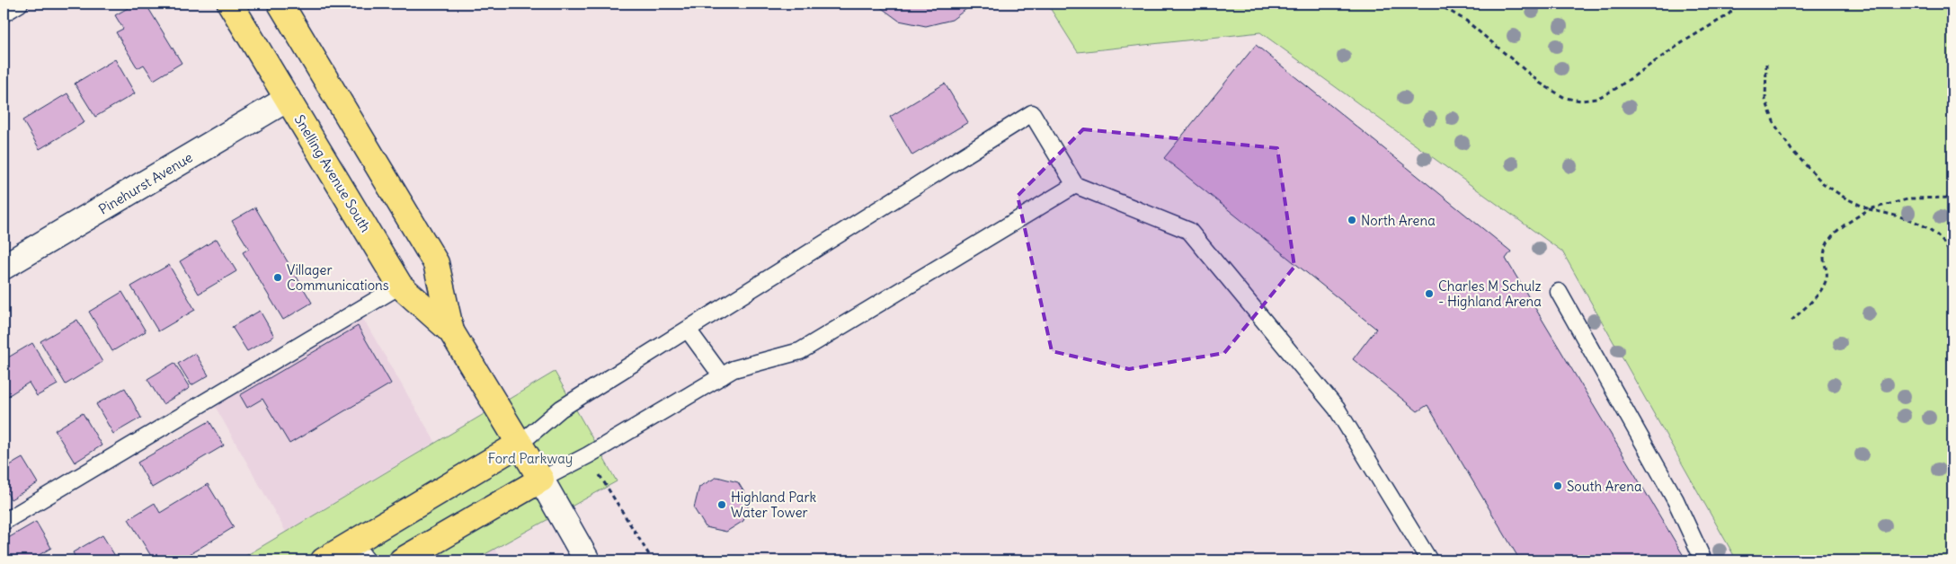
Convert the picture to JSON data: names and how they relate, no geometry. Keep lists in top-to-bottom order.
{
  "streets": {
    "main road": ["Snelling Avenue South"],
    "street": ["Pinehurst Avenue"]
  },
  "crossings": [
    ["Snelling Avenue South", "Pinehurst Avenue"]
  ],
  "parks": ["Ford Parkway"],
  "places": [
    "North Arena",
    "Villager Communications",
    "Charles M Schulz - Highland Arena",
    "South Arena",
    "Highland Park Water Tower"
  ]
}
